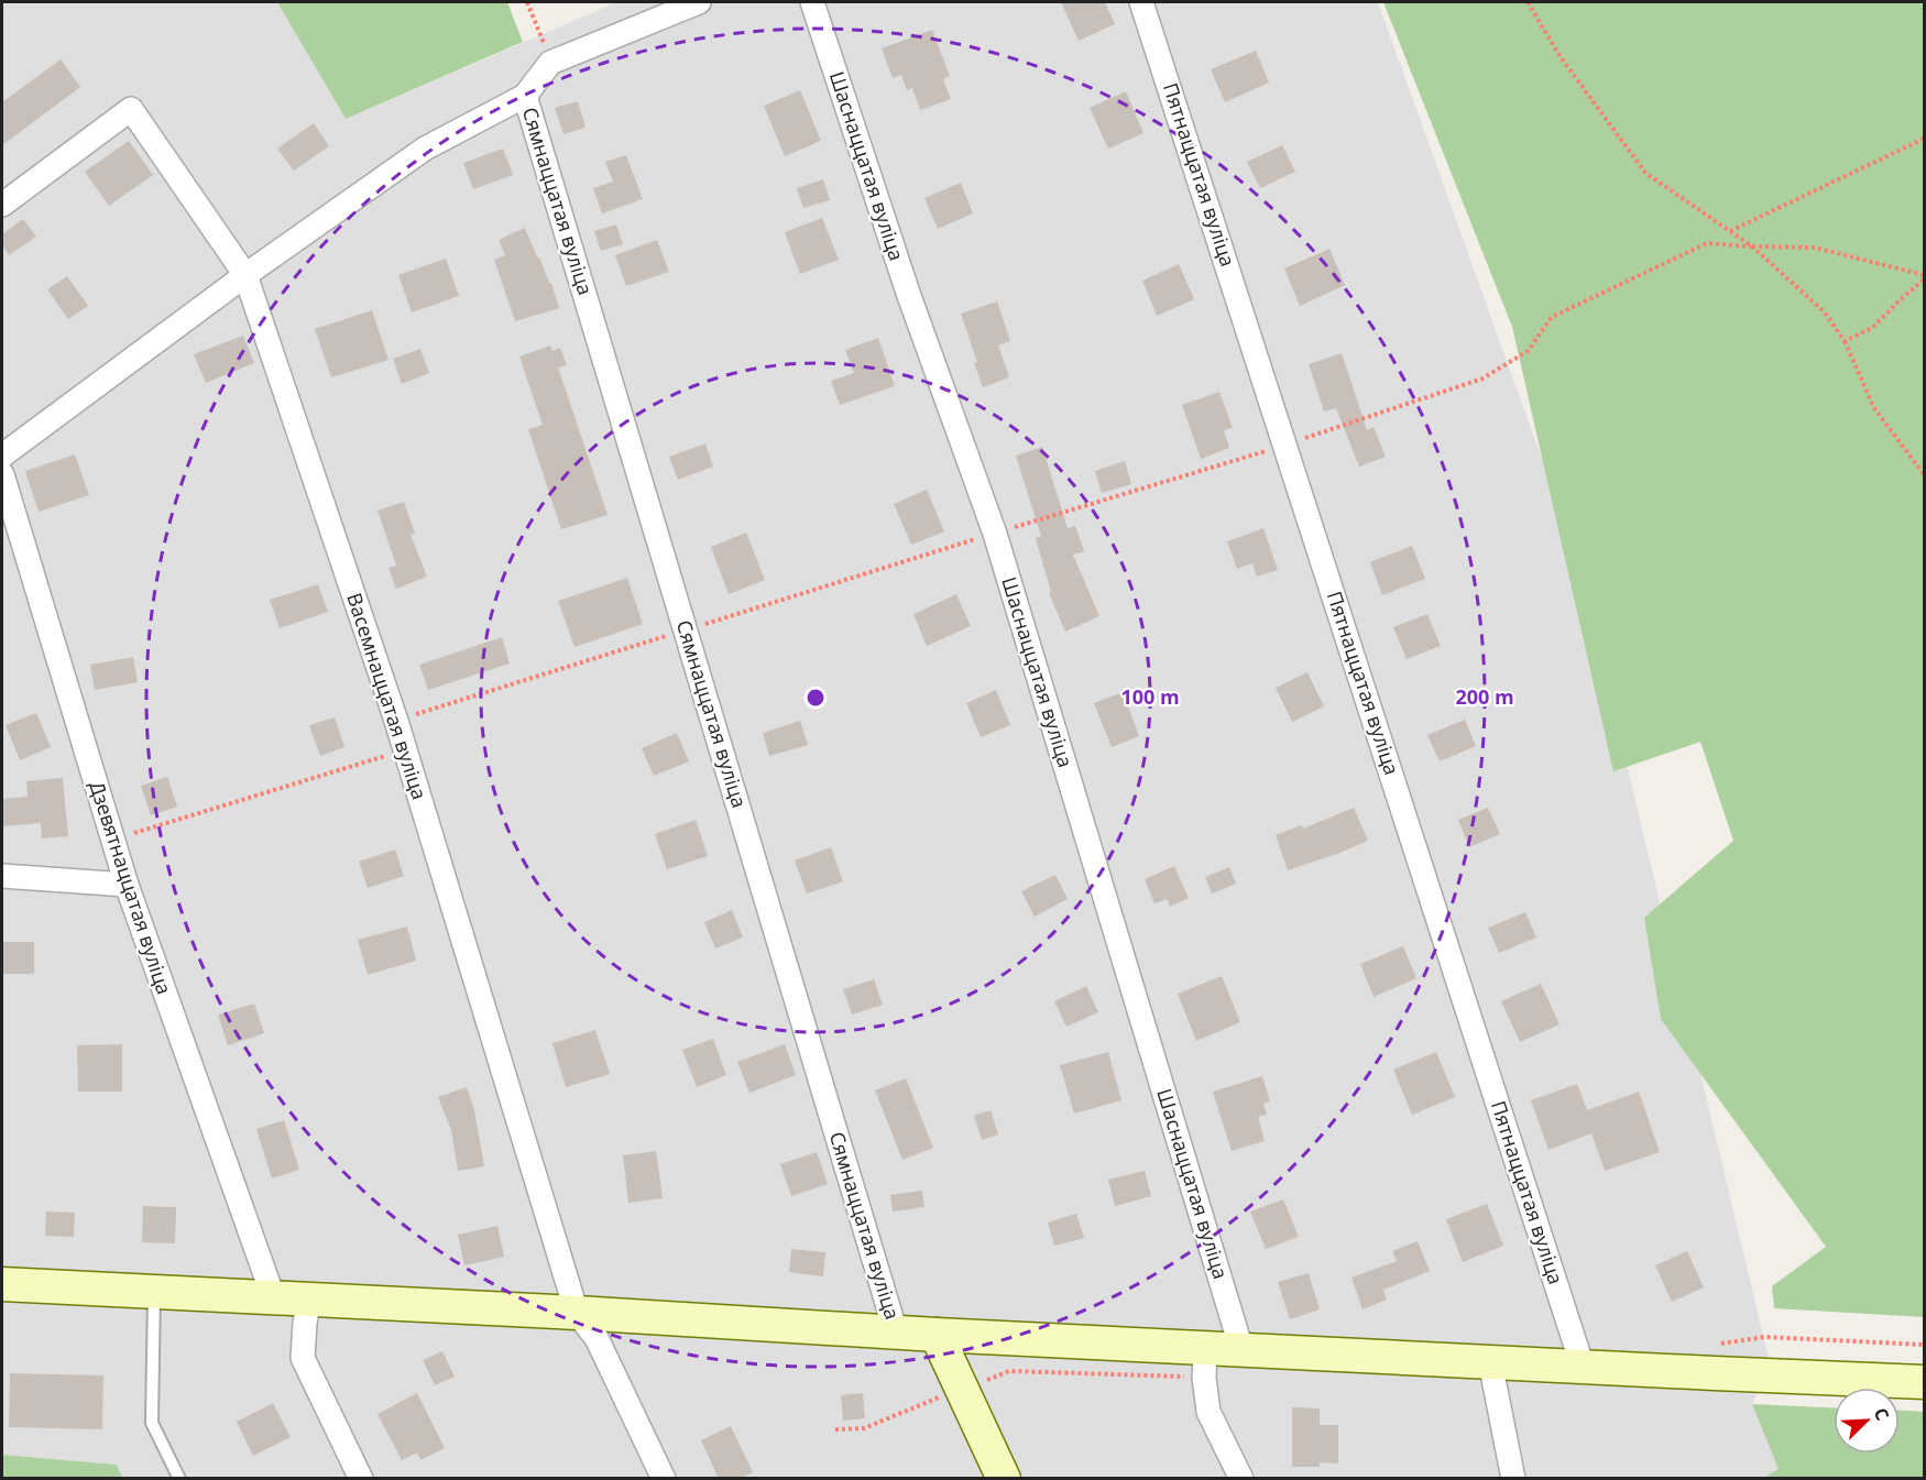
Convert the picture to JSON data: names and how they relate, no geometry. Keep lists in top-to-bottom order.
{
  "streets": {
    "street": [
      "Шаснаццатая вуліца",
      "Пятнаццатая вуліца",
      "Сямнаццатая вуліца",
      "Васемнаццатая вуліца",
      "Дзевятнаццатая вуліца"
    ]
  },
  "north": "top right",
  "rings": ["100 m", "200 m"]
}
